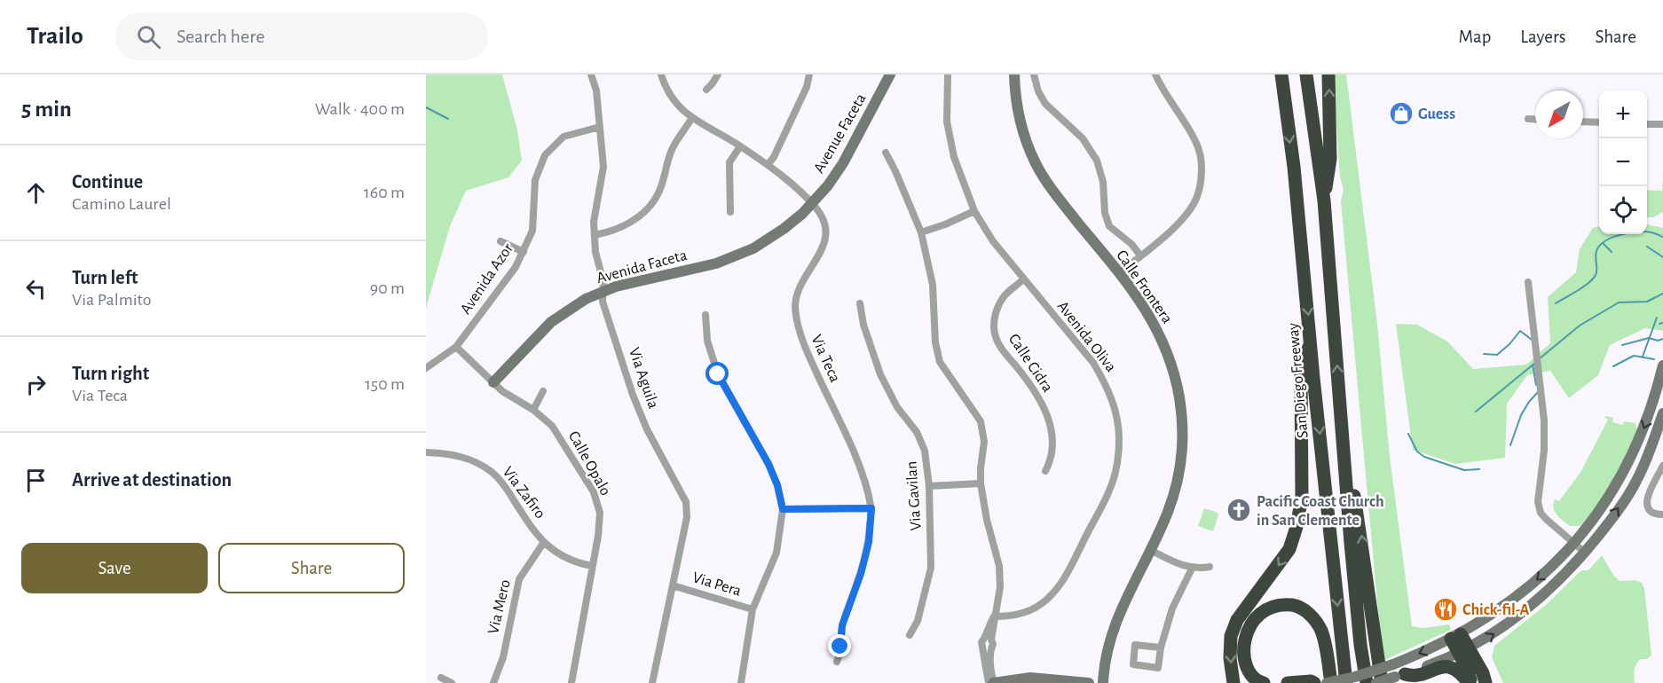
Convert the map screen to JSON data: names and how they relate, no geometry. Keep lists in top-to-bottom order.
{
  "streets": {
    "highway": ["San Diego Freeway"],
    "street": [
      "Avenue Faceta",
      "Avenida Faceta",
      "Avenida Azor",
      "Calle Frontera",
      "Avenida Oliva",
      "Via Teca",
      "Calle Cidra",
      "Via Aguila",
      "Calle Opalo",
      "Via Zafiro",
      "Via Gavilan",
      "Via Pera",
      "Via Mero"
    ]
  },
  "crossings": [
    ["Avenue Faceta", "Avenida Faceta"],
    ["Avenue Faceta", "Via Teca"],
    ["Avenida Faceta", "Via Teca"],
    ["Avenida Faceta", "Via Aguila"],
    ["Avenida Faceta", "Calle Opalo"],
    ["Avenida Azor", "Via Aguila"],
    ["Avenida Azor", "Calle Opalo"],
    ["Avenida Oliva", "Calle Cidra"],
    ["Via Aguila", "Via Pera"],
    ["Calle Opalo", "Via Zafiro"],
    ["Via Zafiro", "Via Mero"]
  ],
  "places": {
    "shop": ["Guess"],
    "church": ["Pacific Coast Church in San Clemente"],
    "restaurant": ["Chick-fil-A"]
  },
  "north": "bottom left",
  "page": {
    "header": "Trailo",
    "search": "Search here",
    "nav": ["Map", "Layers", "Share"],
    "heading": ["5 min", "Walk · 400 m"],
    "map_buttons": ["+", "−"],
    "list": [
      ["Continue", "Camino Laurel", "160 m"],
      ["Turn left", "Via Palmito", "90 m"],
      ["Turn right", "Via Teca", "150 m"],
      "Arrive at destination"
    ],
    "buttons": ["Save", "Share"]
  }
}
